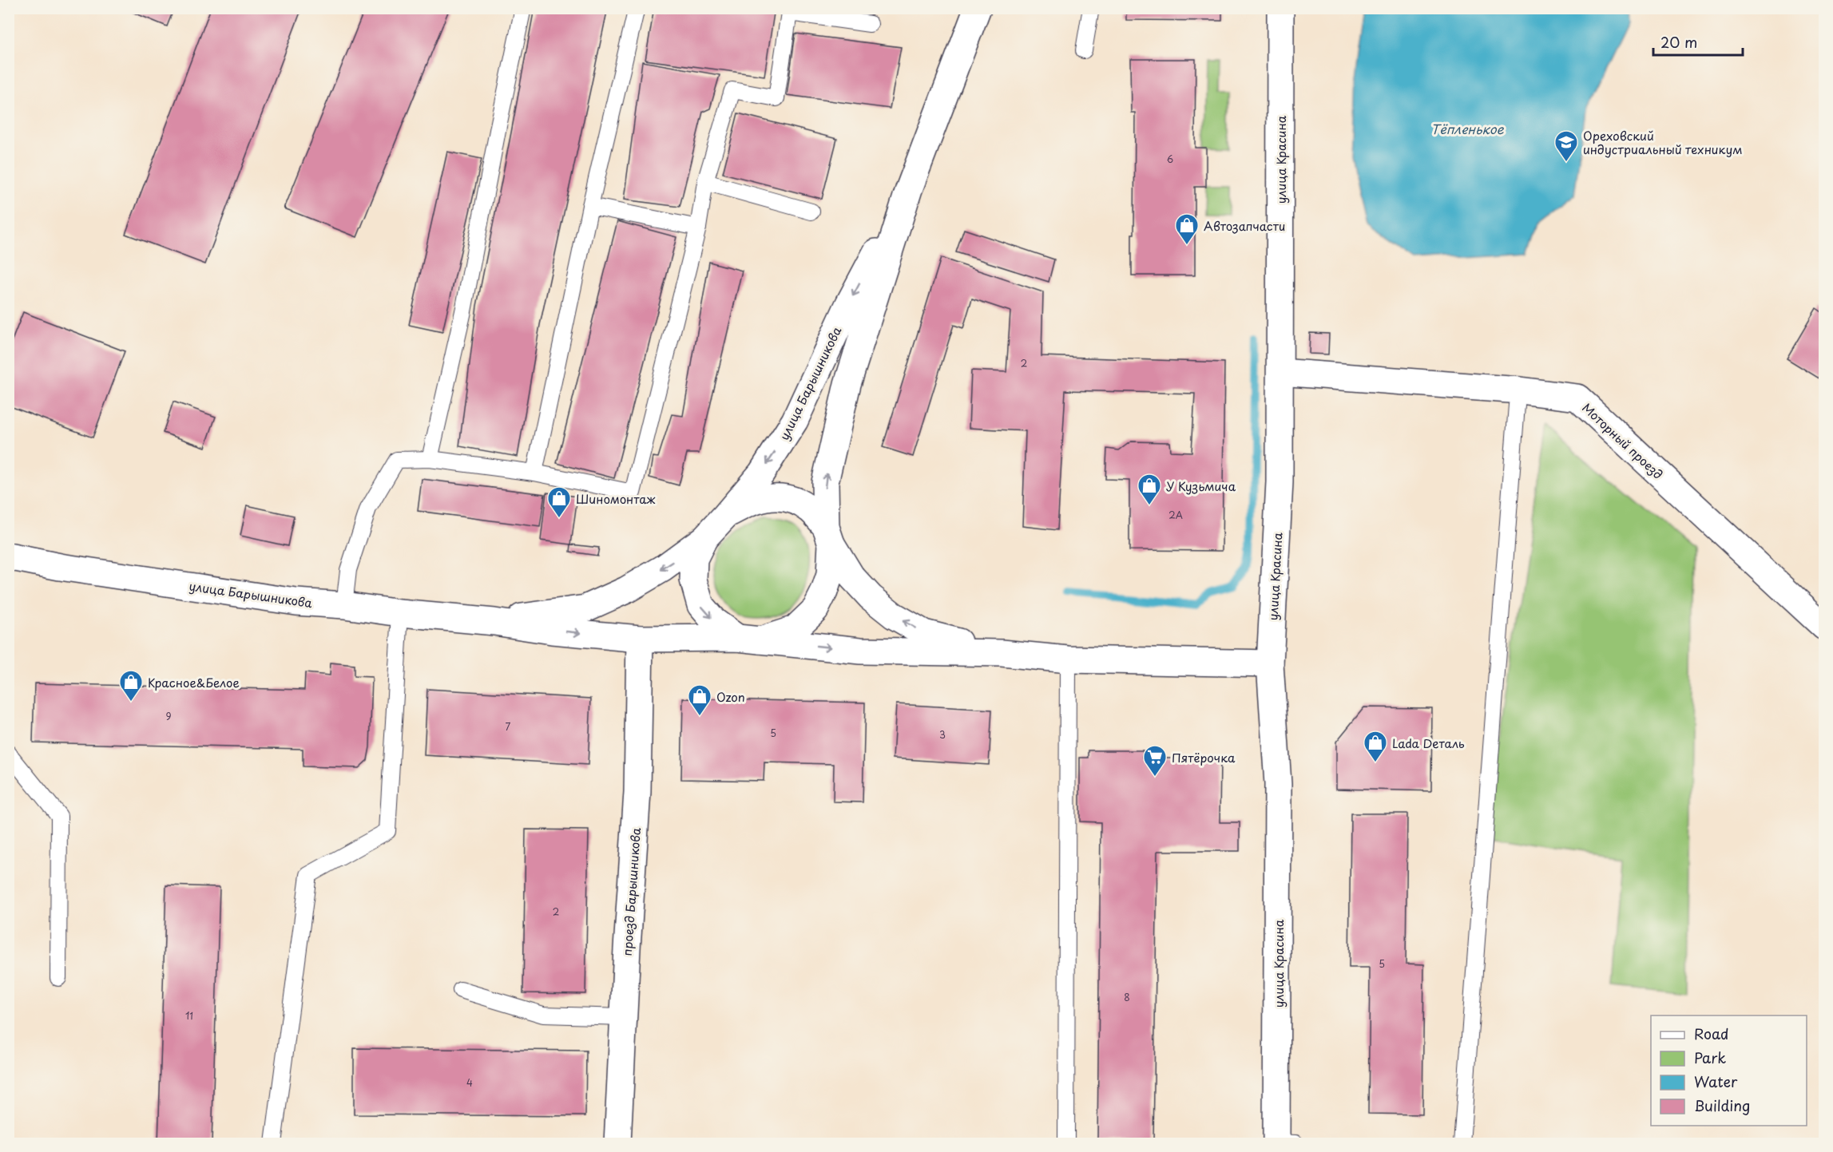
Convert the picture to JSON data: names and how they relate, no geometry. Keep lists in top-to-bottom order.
{
  "streets": {
    "street": [
      "улица Красина",
      "улица Барышникова",
      "Моторный проезд",
      "проезд Барышникова"
    ]
  },
  "crossings": [
    ["улица Красина", "Моторный проезд"],
    ["улица Барышникова", "проезд Барышникова"]
  ],
  "water": ["Тёпленькое"],
  "places": {
    "school or university": ["Ореховский индустриальный техникум"],
    "shop": [
      "Автозапчасти",
      "У Кузьмича",
      "Шиномонтаж",
      "Красное&Белое",
      "Ozon",
      "Lada Dеталь"
    ],
    "supermarket": ["Пятёрочка"]
  },
  "house_numbers": [
    "6",
    "2",
    "2А",
    "9",
    "7",
    "5",
    "3",
    "2",
    "5",
    "8",
    "11",
    "4"
  ],
  "legend": [
    "Road",
    "Park",
    "Water",
    "Building"
  ],
  "scale_bar": "20 m"
}
